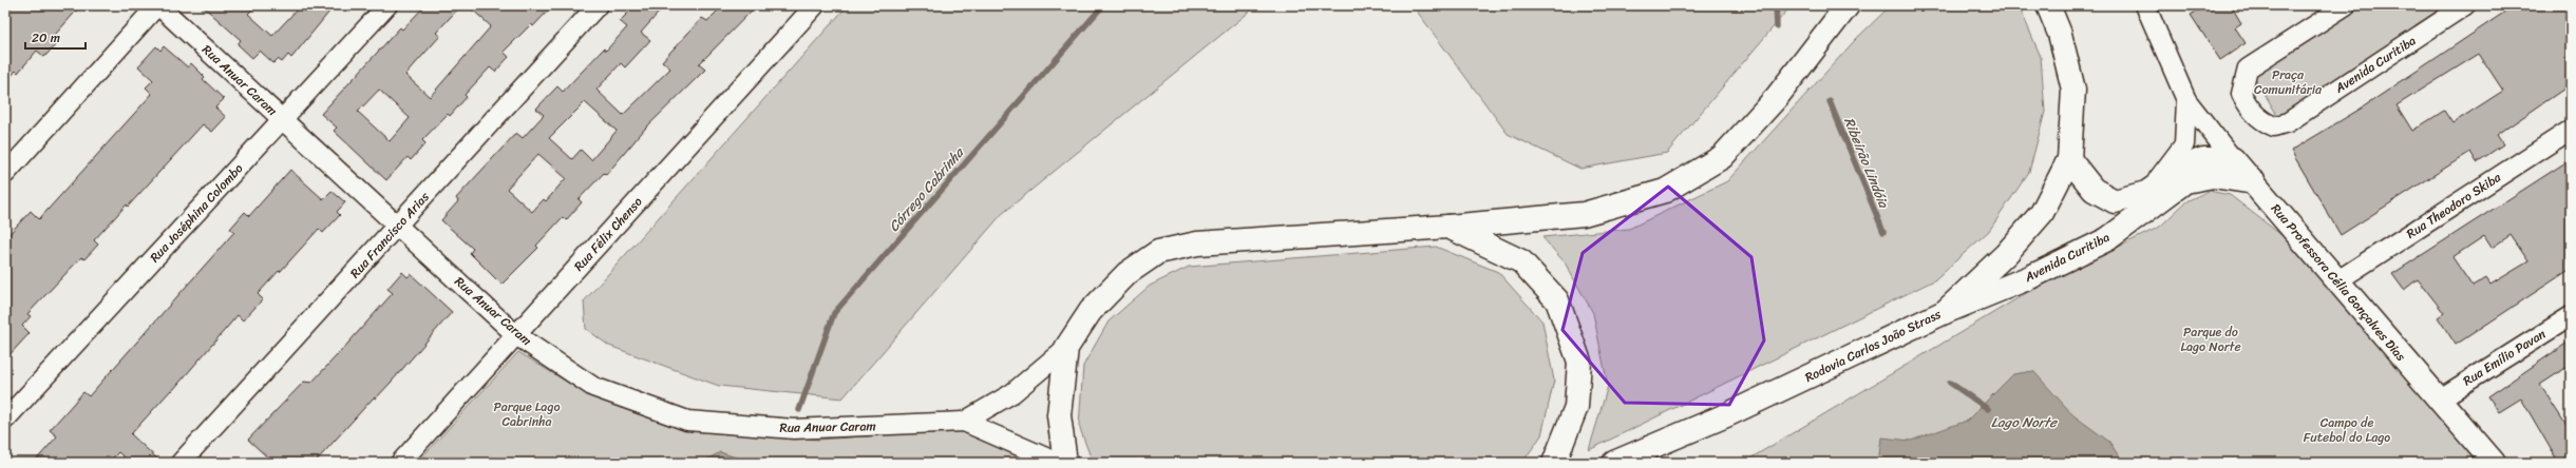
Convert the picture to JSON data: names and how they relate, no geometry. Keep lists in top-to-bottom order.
{
  "streets": {
    "main road": ["Avenida Curitiba", "Rua Professora Célia Gonçalves Dias", "Rodovia Carlos João Strass"],
    "street": [
      "Rua Anuar Caram",
      "Rua Theodoro Skiba",
      "Rua Joséphina Colombo",
      "Rua Félix Chenso",
      "Rua Francisco Arias",
      "Rua Emílio Pavan"
    ]
  },
  "crossings": [
    ["Avenida Curitiba", "Rua Professora Célia Gonçalves Dias"],
    ["Avenida Curitiba", "Rodovia Carlos João Strass"],
    ["Rua Anuar Caram", "Rua Joséphina Colombo"],
    ["Rua Anuar Caram", "Rua Félix Chenso"],
    ["Rua Anuar Caram", "Rua Francisco Arias"],
    ["Rua Theodoro Skiba", "Rua Professora Célia Gonçalves Dias"],
    ["Rua Professora Célia Gonçalves Dias", "Rua Emílio Pavan"]
  ],
  "water": ["Ribeirão Lindóia", "Córrego Cabrinha", "Lago Norte"],
  "parks": [
    "Praça Comunitária",
    "Parque do Lago Norte",
    "Parque Lago Cabrinha",
    "Campo de Futebol do Lago"
  ],
  "scale_bar": "20 m"
}
